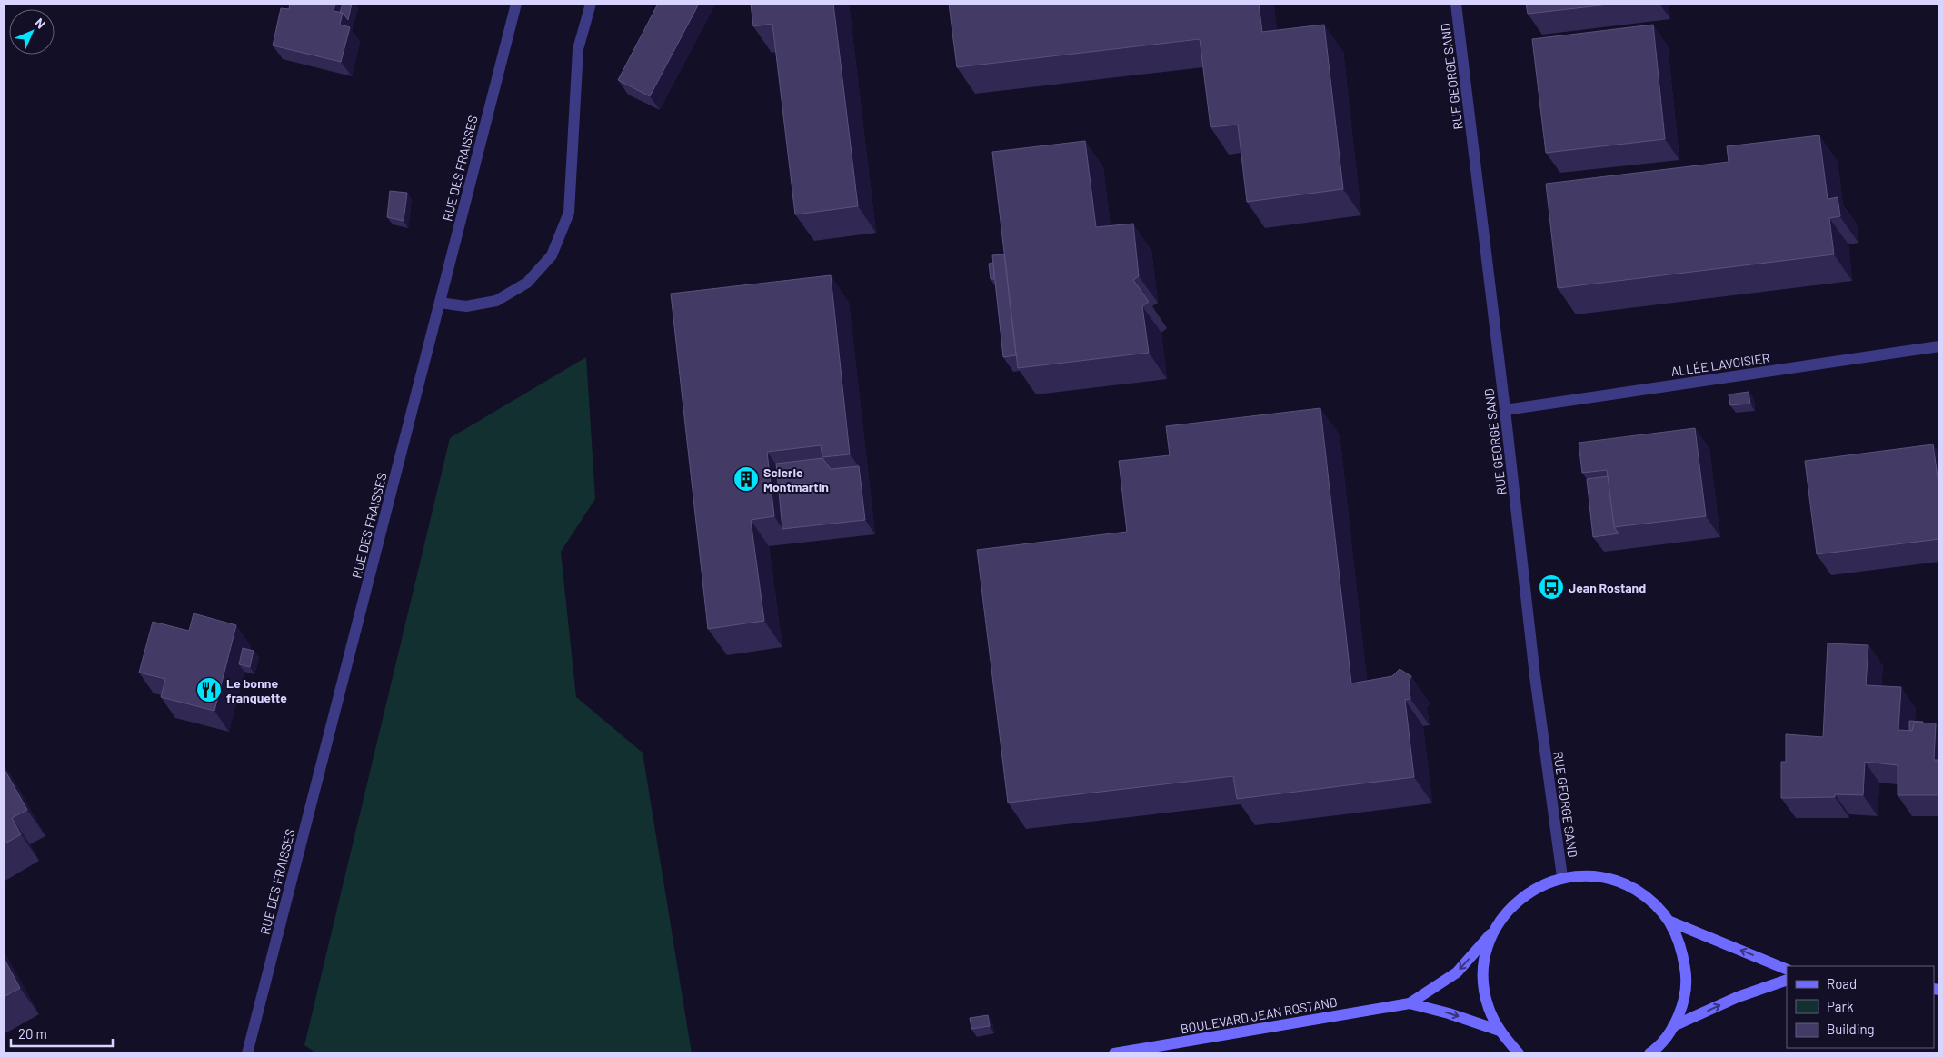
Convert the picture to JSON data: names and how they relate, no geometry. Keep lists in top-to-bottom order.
{
  "streets": {
    "main road": ["BOULEVARD JEAN ROSTAND"],
    "street": ["RUE GEORGE SAND", "RUE DES FRAISSES", "ALLÉE LAVOISIER"]
  },
  "crossings": [
    ["RUE GEORGE SAND", "ALLÉE LAVOISIER"]
  ],
  "places": {
    "building": ["Scierie Montmartin"],
    "bus stop": ["Jean Rostand"],
    "restaurant": ["Le bonne franquette"]
  },
  "legend": ["Road", "Park", "Building"],
  "scale_bar": "20 m",
  "north": "top right"
}
